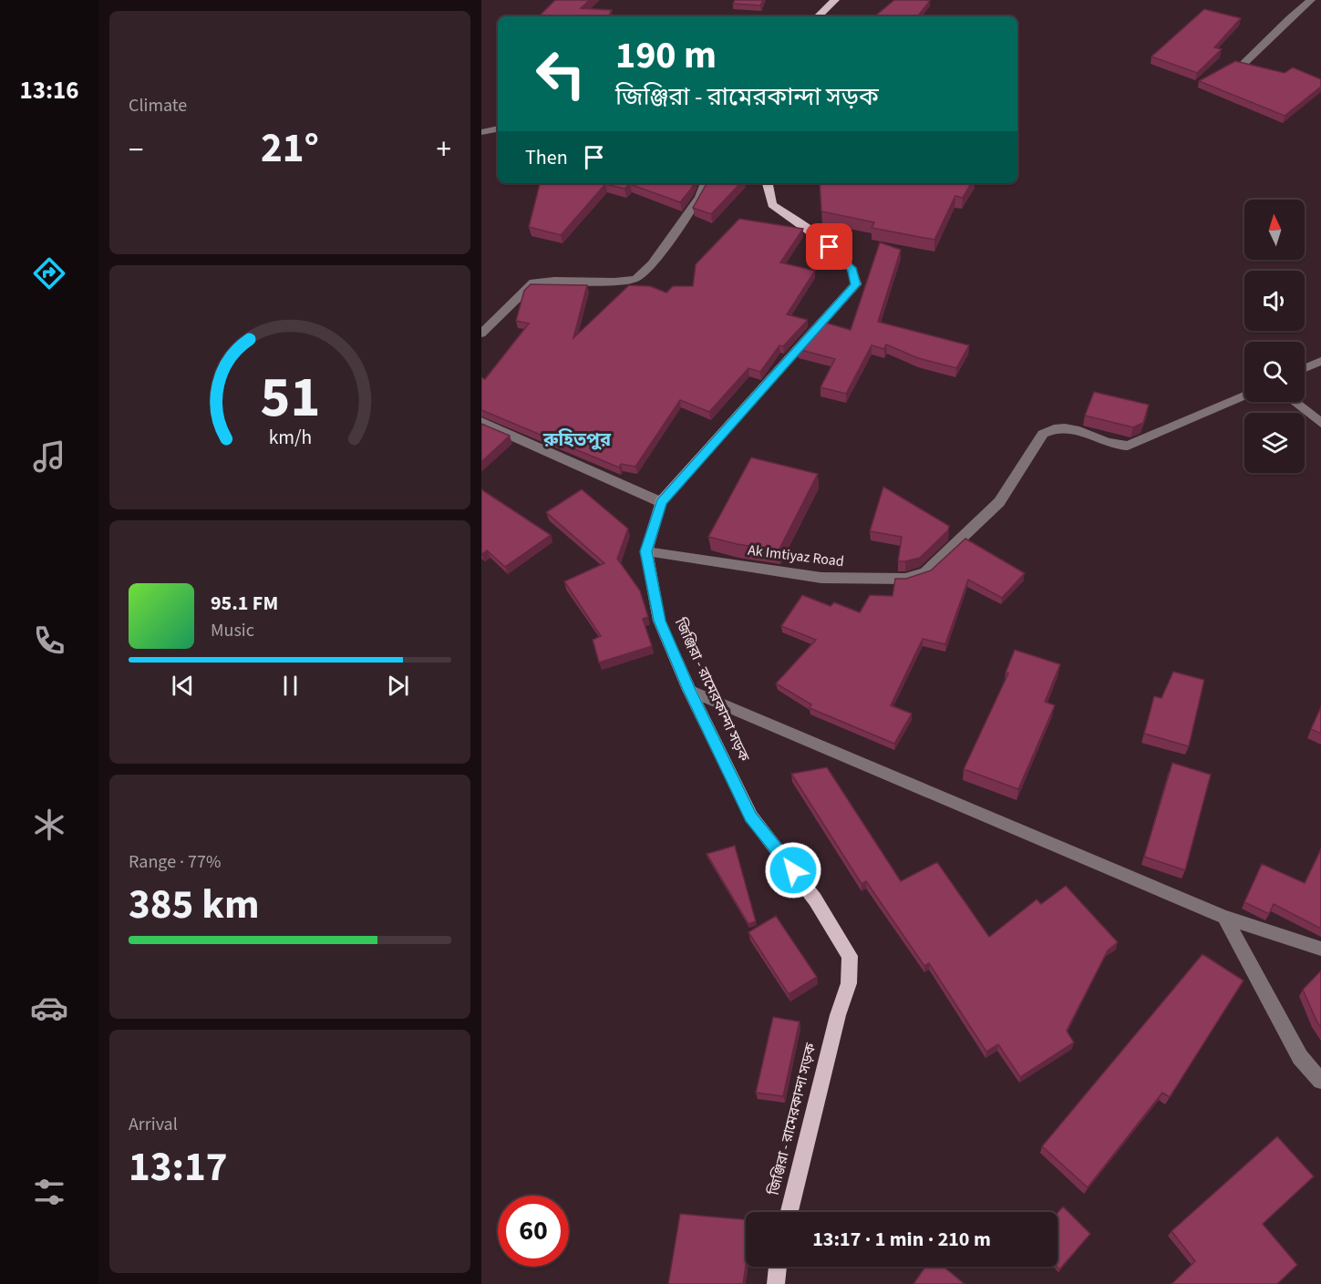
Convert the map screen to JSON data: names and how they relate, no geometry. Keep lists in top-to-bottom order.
{
  "streets": {
    "main road": ["জিঞ্জিরা - রামেরকান্দা সড়ক"],
    "street": ["Ak Imtiyaz Road"]
  },
  "crossings": [
    ["Ak Imtiyaz Road", "জিঞ্জিরা - রামেরকান্দা সড়ক"]
  ],
  "districts": ["রুহিতপুর"],
  "north": "top",
  "page": {
    "tabs": "13:16",
    "tile": [
      "Climate",
      ["Range · 77%", "385 km"],
      ["Arrival", "13:17"]
    ],
    "turn": ["190 m", "জিঞ্জিরা - রামেরকান্দা সড়ক"],
    "heat": ["−", "21°", "+"],
    "then": "Then",
    "song": ["95.1 FM", "Music"],
    "limit": "60",
    "trip": "13:17 · 1 min · 210 m",
    "gauge": ["51", "km/h"]
  }
}
